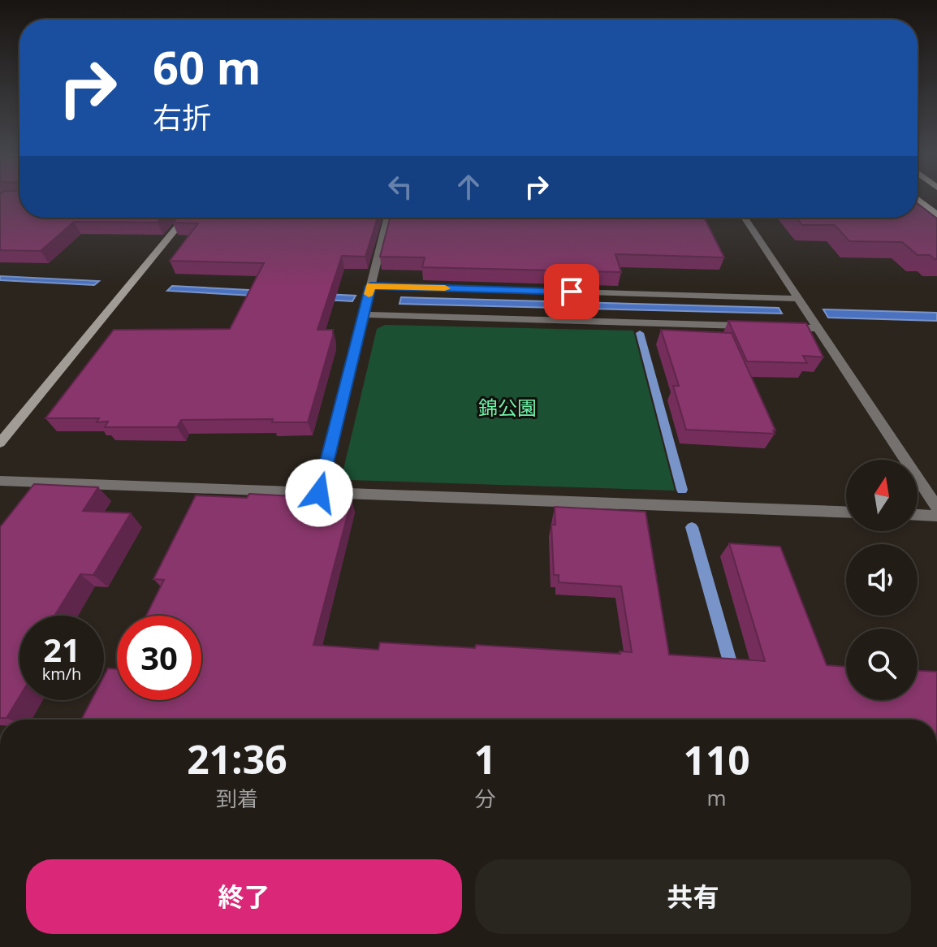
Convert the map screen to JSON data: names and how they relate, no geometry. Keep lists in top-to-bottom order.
{
  "parks": ["錦公園"],
  "north": "top",
  "page": {
    "turn": ["60 m", "右折"],
    "speed": "21 km/h",
    "limit": "30",
    "eta": [
      "21:36",
      "到着",
      "1",
      "分",
      "110",
      "m"
    ],
    "buttons": ["終了", "共有"]
  }
}
